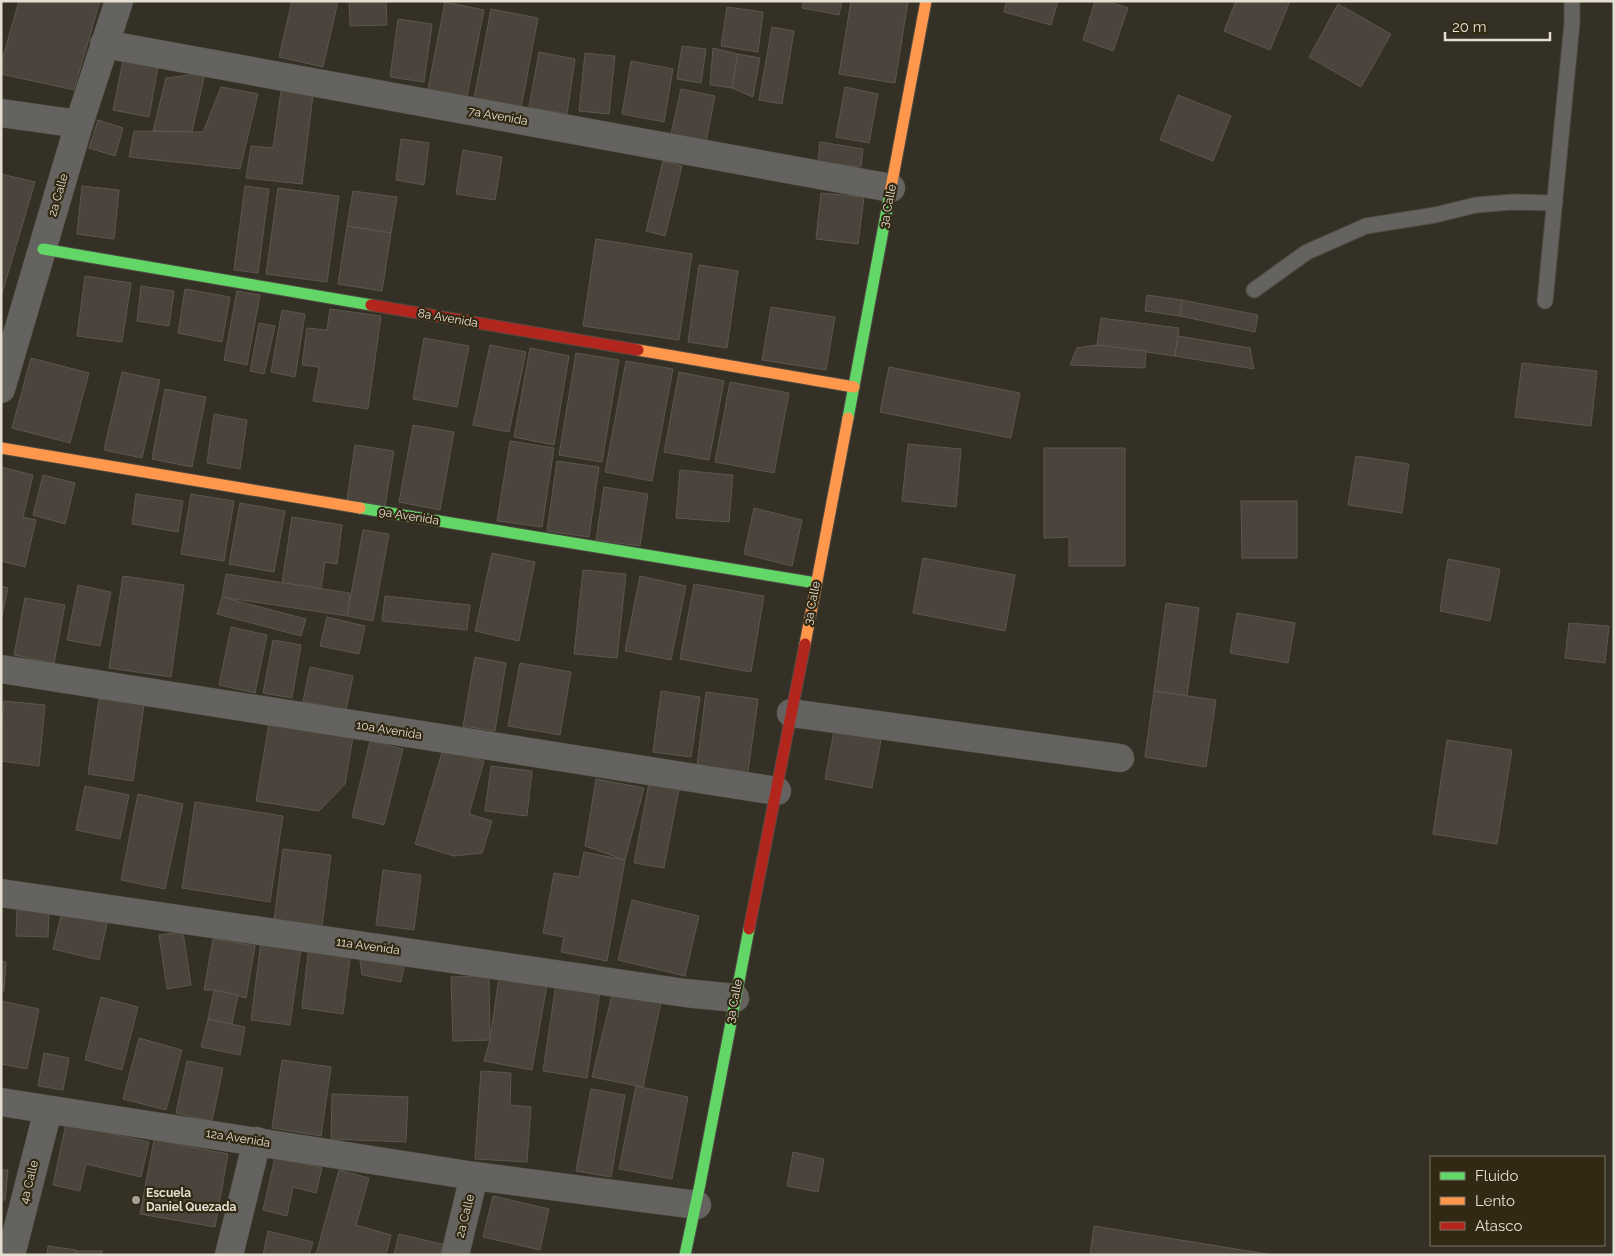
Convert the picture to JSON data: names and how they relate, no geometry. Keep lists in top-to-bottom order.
{
  "streets": {
    "street": [
      "7a Avenida",
      "2a Calle",
      "3a Calle",
      "8a Avenida",
      "9a Avenida",
      "10a Avenida",
      "11a Avenida",
      "12a Avenida",
      "4a Calle"
    ]
  },
  "crossings": [
    ["7a Avenida", "2a Calle"],
    ["7a Avenida", "3a Calle"],
    ["2a Calle", "8a Avenida"],
    ["2a Calle", "12a Avenida"],
    ["3a Calle", "8a Avenida"],
    ["3a Calle", "9a Avenida"],
    ["3a Calle", "10a Avenida"],
    ["3a Calle", "11a Avenida"],
    ["3a Calle", "12a Avenida"],
    ["12a Avenida", "4a Calle"]
  ],
  "places": ["Escuela Daniel Quezada"],
  "legend": ["Fluido", "Lento", "Atasco"],
  "scale_bar": "20 m"
}
